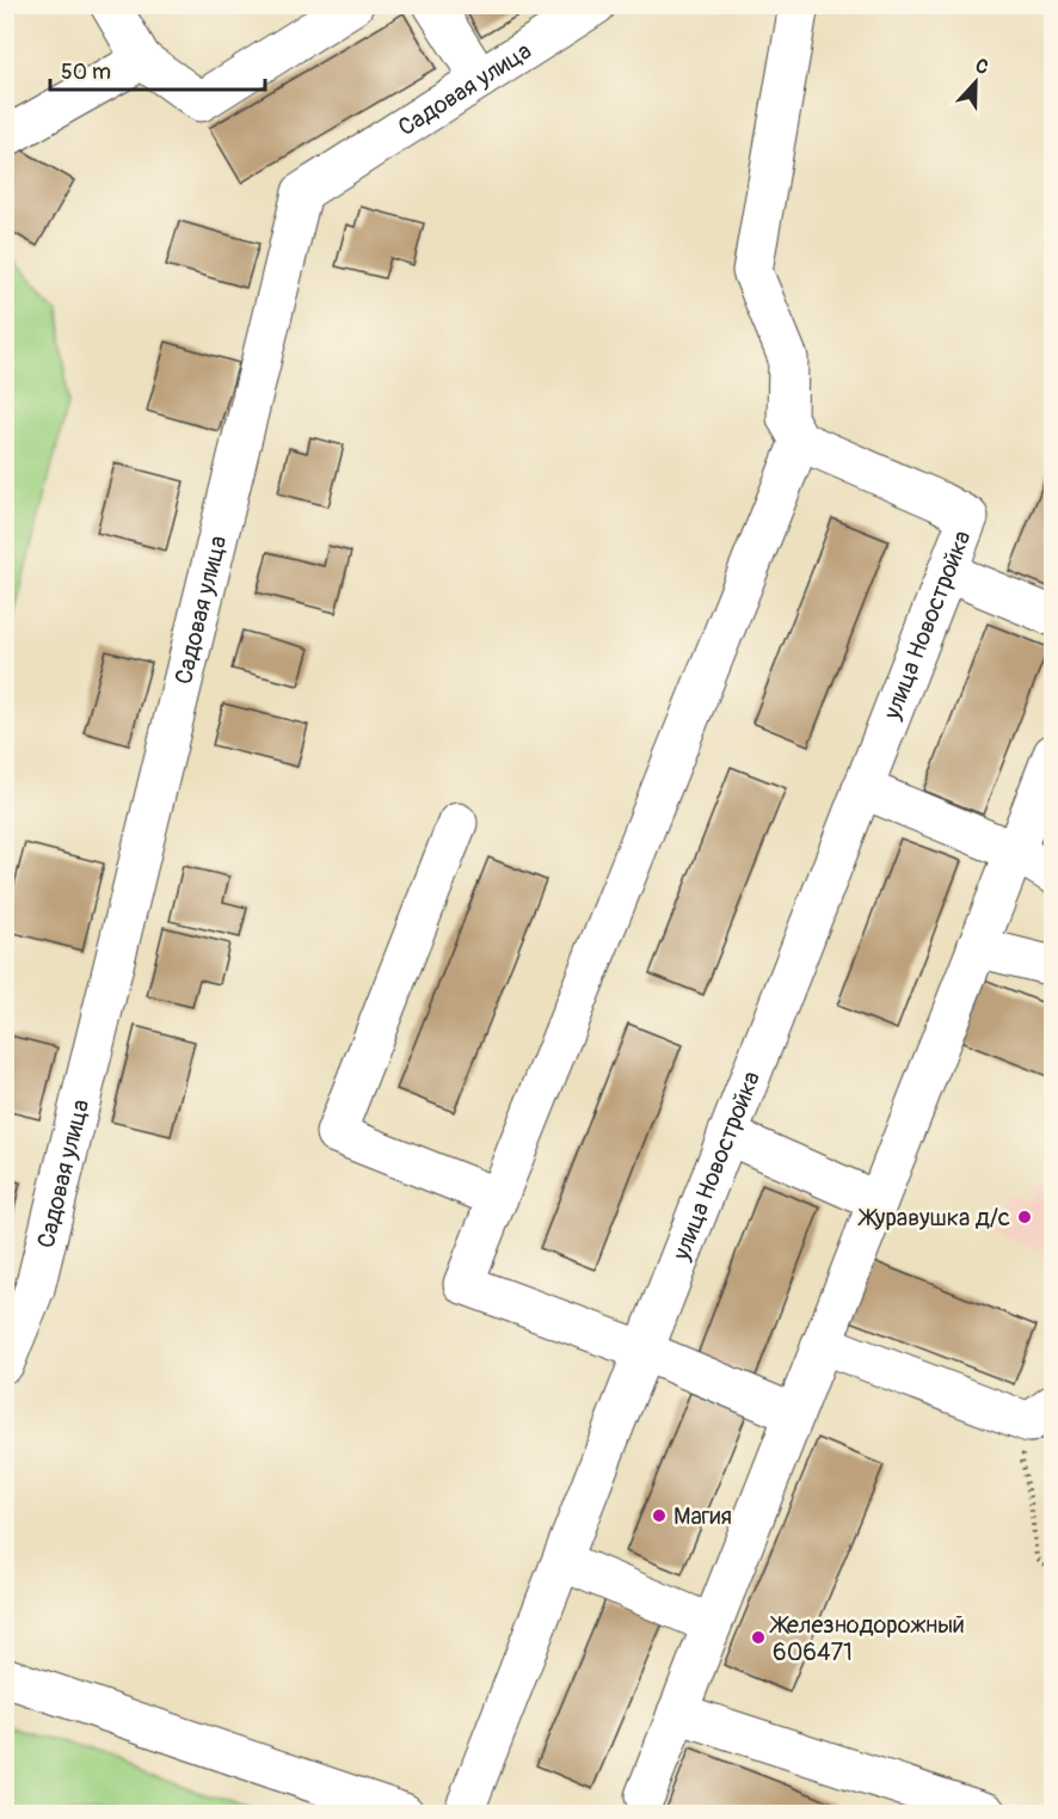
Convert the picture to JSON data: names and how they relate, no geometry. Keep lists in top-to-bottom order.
{
  "streets": {
    "street": ["Садовая улица", "улица Новостройка"]
  },
  "places": ["Журавушка д/с", "Магия", "Железнодорожный 606471"],
  "scale_bar": "50 m",
  "north": "top"
}
